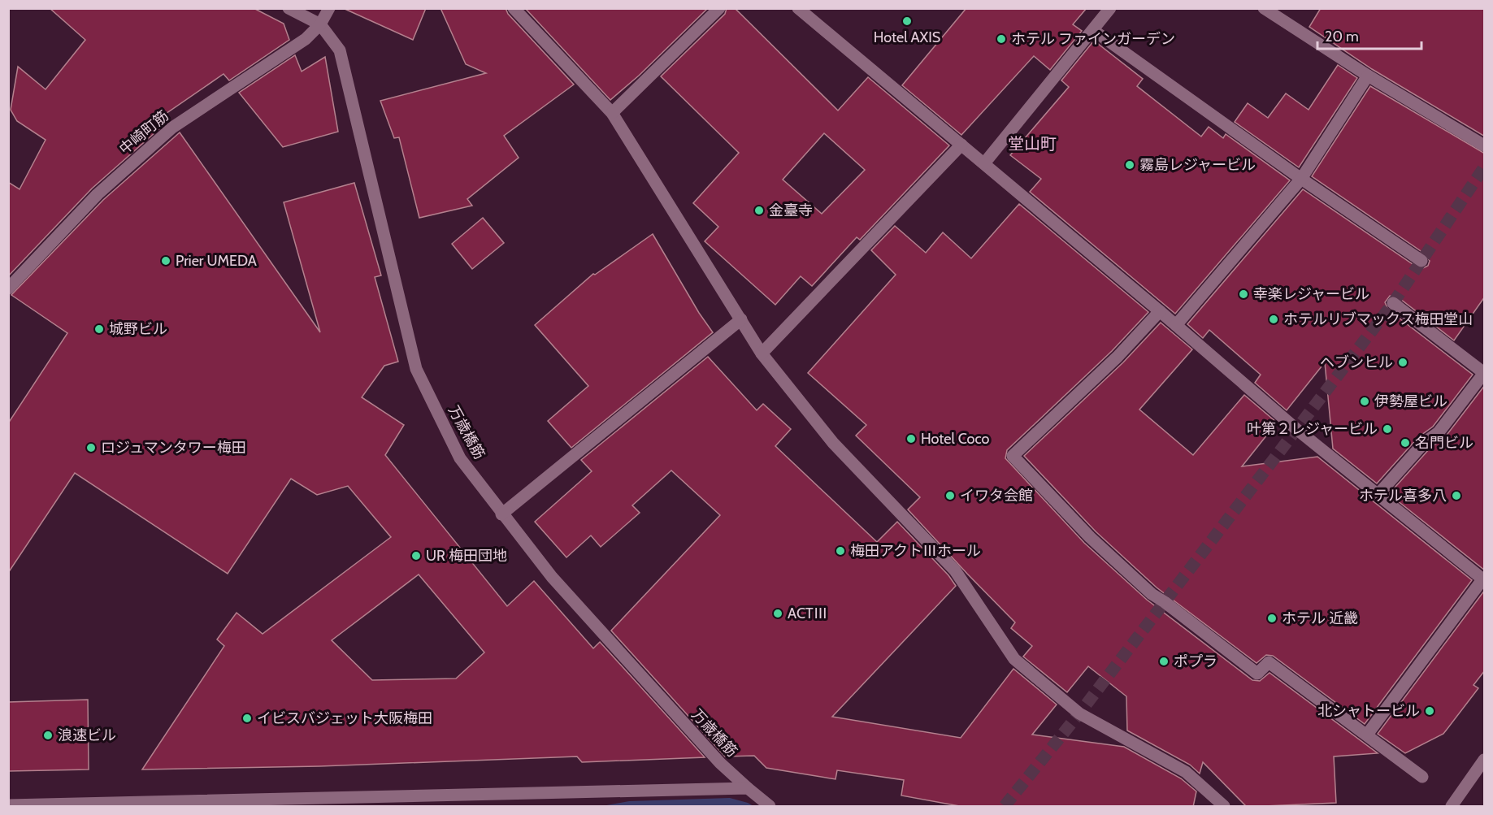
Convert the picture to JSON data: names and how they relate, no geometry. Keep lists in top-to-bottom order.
{
  "streets": {
    "street": ["中崎町筋", "万歳橋筋"]
  },
  "crossings": [
    ["中崎町筋", "万歳橋筋"]
  ],
  "districts": ["堂山町"],
  "places": [
    "Hotel AXIS",
    "ホテル ファインガーデン",
    "霧島レジャービル",
    "金臺寺",
    "Prier UMEDA",
    "幸楽レジャービル",
    "ホテルリブマックス梅田堂山",
    "城野ビル",
    "ヘブンヒル",
    "伊勢屋ビル",
    "叶第２レジャービル",
    "Hotel Coco",
    "名門ビル",
    "ロジュマンタワー梅田",
    "イワタ会館",
    "ホテル喜多八",
    "梅田アクトⅢホール",
    "UR 梅田団地",
    "ACTⅢ",
    "ホテル 近畿",
    "ポプラ",
    "北シャトービル",
    "イビスバジェット大阪梅田",
    "浪速ビル"
  ],
  "scale_bar": "20 m"
}
